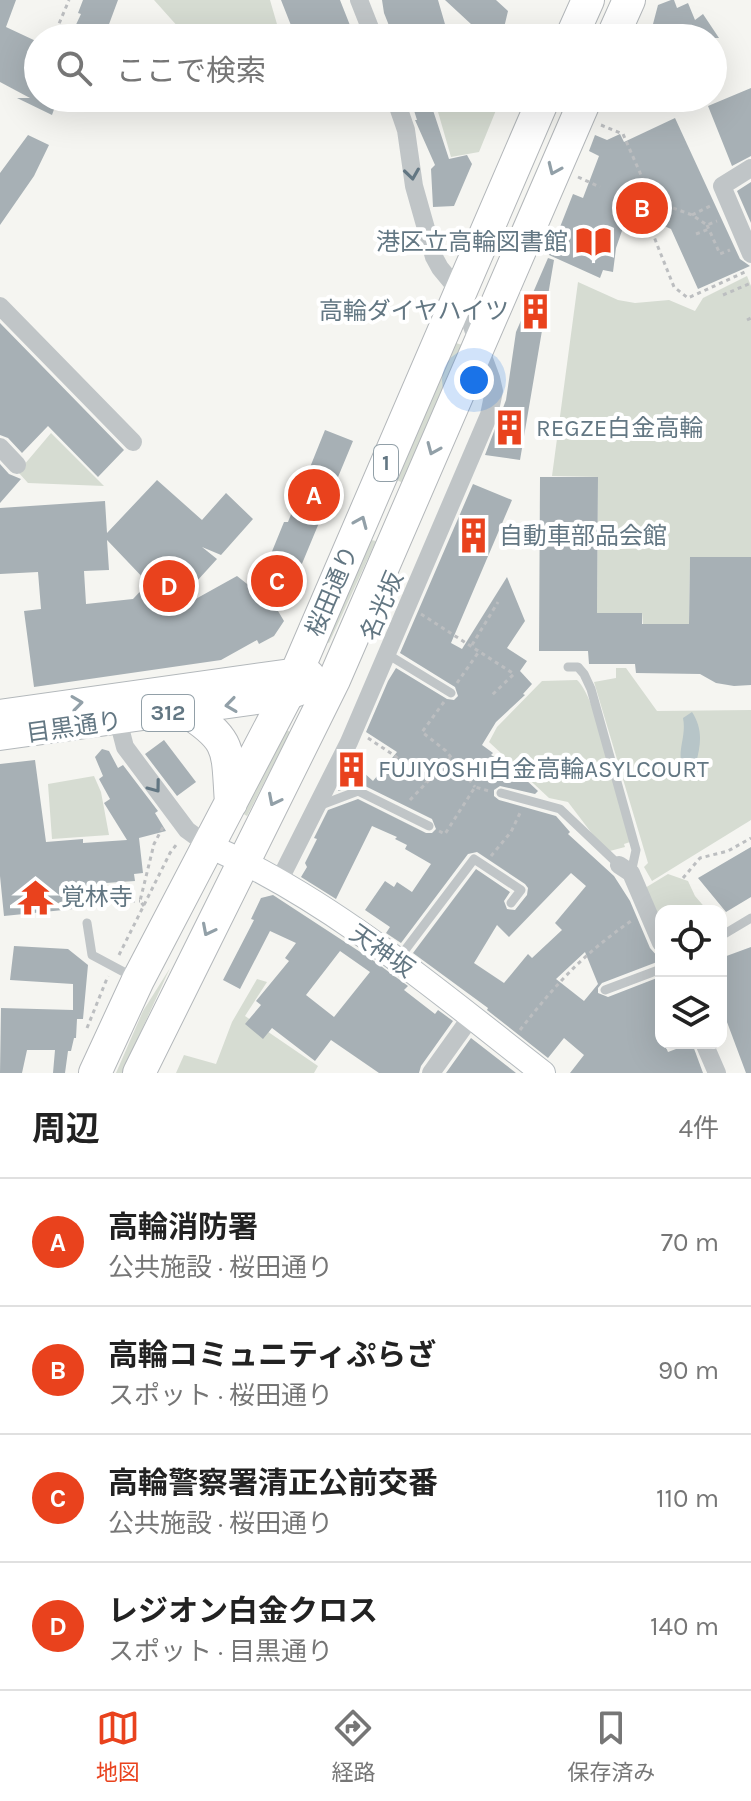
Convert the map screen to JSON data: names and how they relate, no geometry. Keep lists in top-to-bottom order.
{
  "streets": {
    "highway": ["1", "桜田通り"],
    "main road": ["312", "目黒通り"],
    "street": ["名光坂", "天神坂"]
  },
  "crossings": [
    ["桜田通り", "名光坂"],
    ["桜田通り", "目黒通り"],
    ["桜田通り", "天神坂"],
    ["名光坂", "天神坂"]
  ],
  "places": {
    "library": ["港区立高輪図書館"],
    "building": [
      "高輪ダイヤハイツ",
      "REGZE白金高輪",
      "自動車部品会館",
      "FUJIYOSHI白金高輪ASYLCOURT"
    ],
    "temple": ["覚林寺"]
  },
  "page": {
    "search": "ここで検索",
    "pins": [
      "B",
      "A",
      "C",
      "D"
    ],
    "heading": ["周辺", "4件"],
    "list": [
      {
        "mark": "A",
        "name": "高輪消防署",
        "note": "公共施設 · 桜田通り",
        "value": "70 m"
      },
      {
        "mark": "B",
        "name": "高輪コミュニティぷらざ",
        "note": "スポット · 桜田通り",
        "value": "90 m"
      },
      {
        "mark": "C",
        "name": "高輪警察署清正公前交番",
        "note": "公共施設 · 桜田通り",
        "value": "110 m"
      },
      {
        "mark": "D",
        "name": "レジオン白金クロス",
        "note": "スポット · 目黒通り",
        "value": "140 m"
      }
    ],
    "nav": ["地図", "経路", "保存済み"]
  }
}
